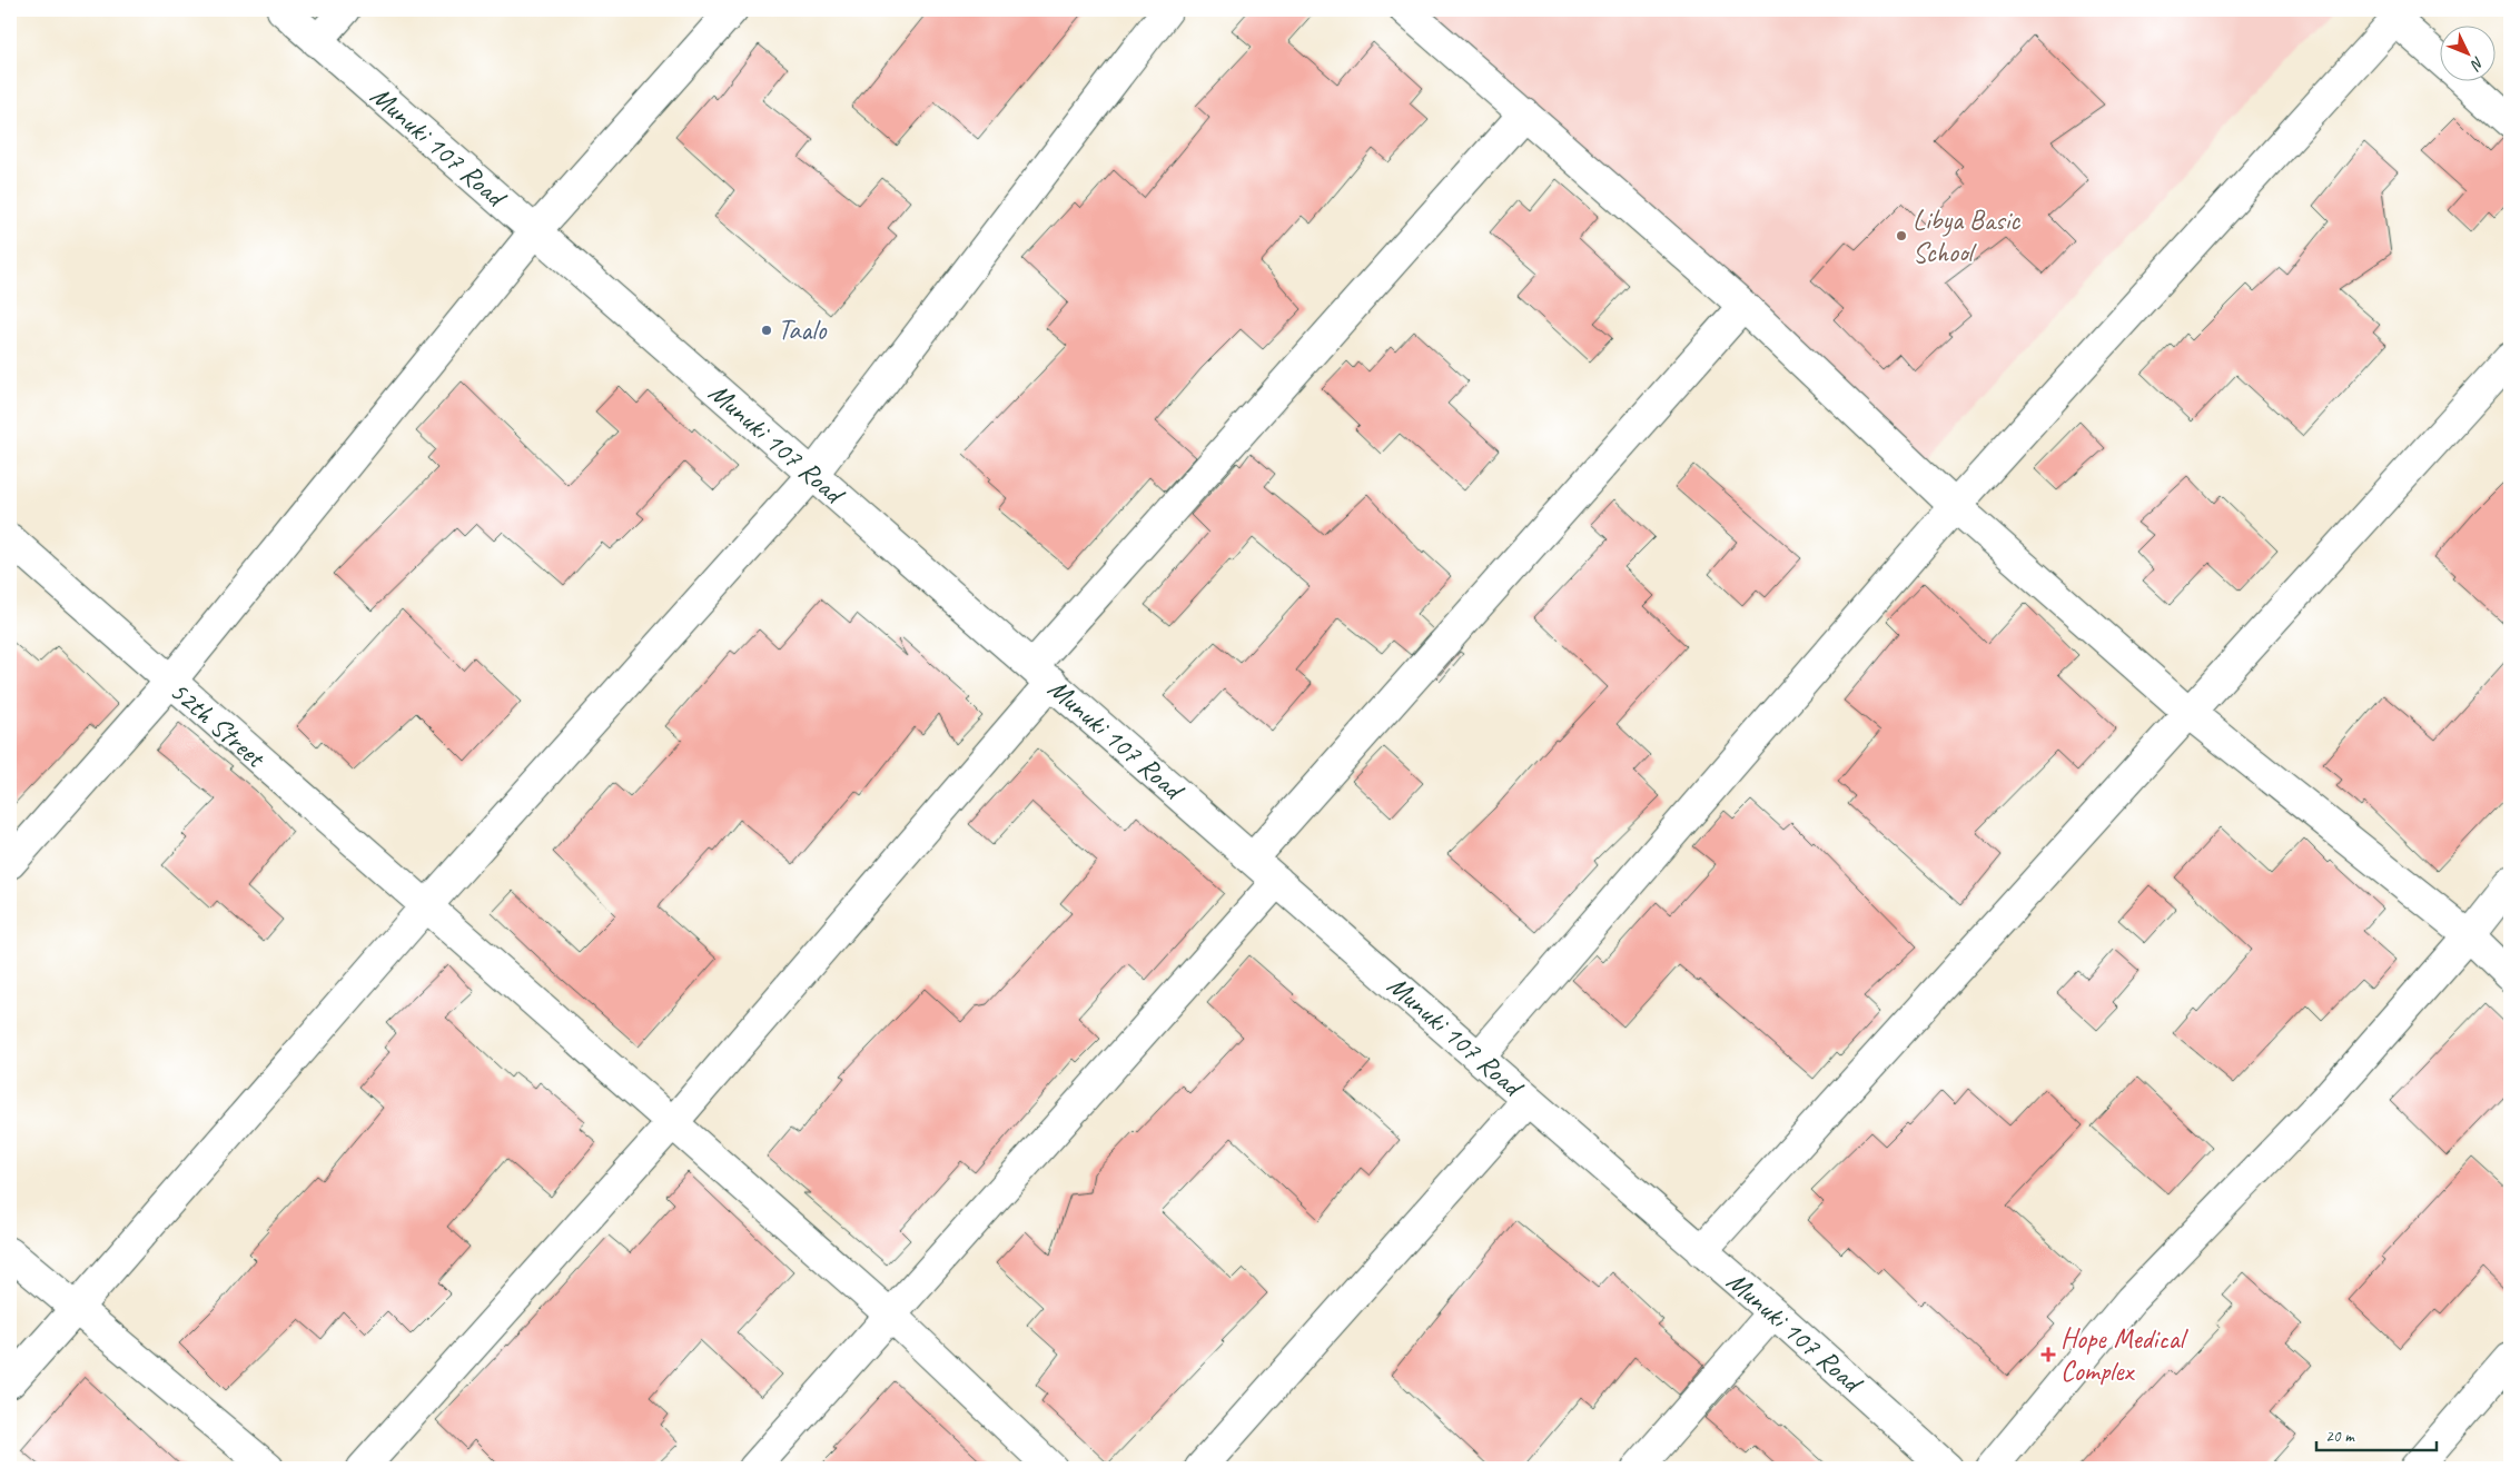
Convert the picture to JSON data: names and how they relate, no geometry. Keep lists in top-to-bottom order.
{
  "streets": {
    "street": ["Munuki 107 Road", "52th Street"]
  },
  "places": {
    "other": ["Libya Basic School", "Taalo"],
    "health": ["Hope Medical Complex"]
  },
  "scale_bar": "20 m",
  "north": "bottom right"
}
